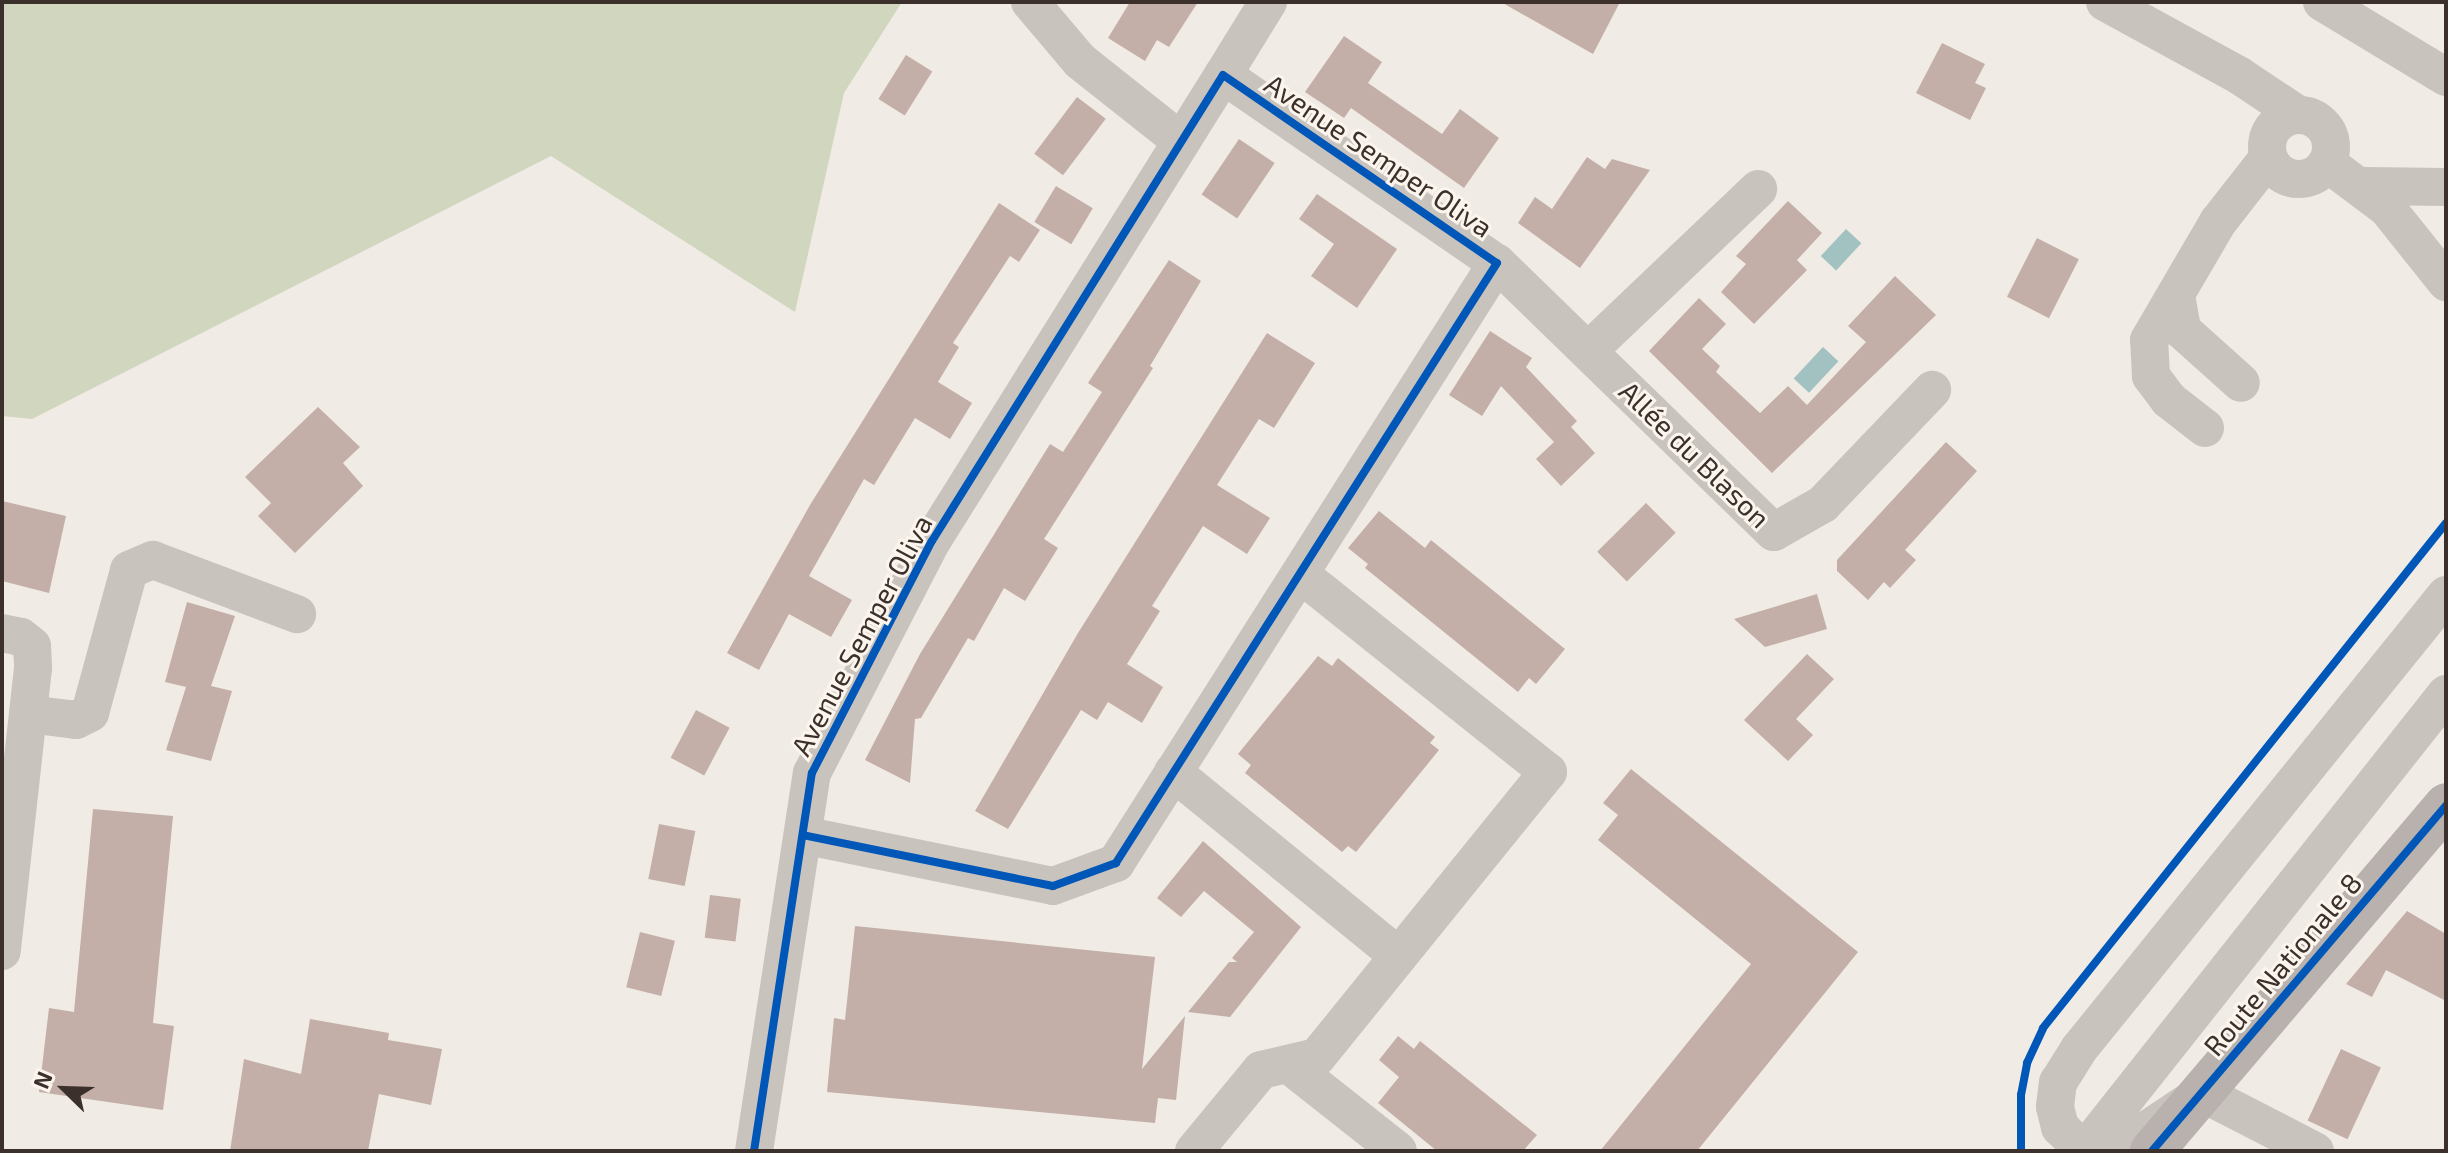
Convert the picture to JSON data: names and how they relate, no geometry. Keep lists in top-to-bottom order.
{
  "streets": {
    "main road": ["Route Nationale 8"],
    "street": ["Avenue Semper Oliva", "Allée du Blason"]
  },
  "crossings": [
    ["Avenue Semper Oliva", "Allée du Blason"]
  ],
  "north": "top left"
}
